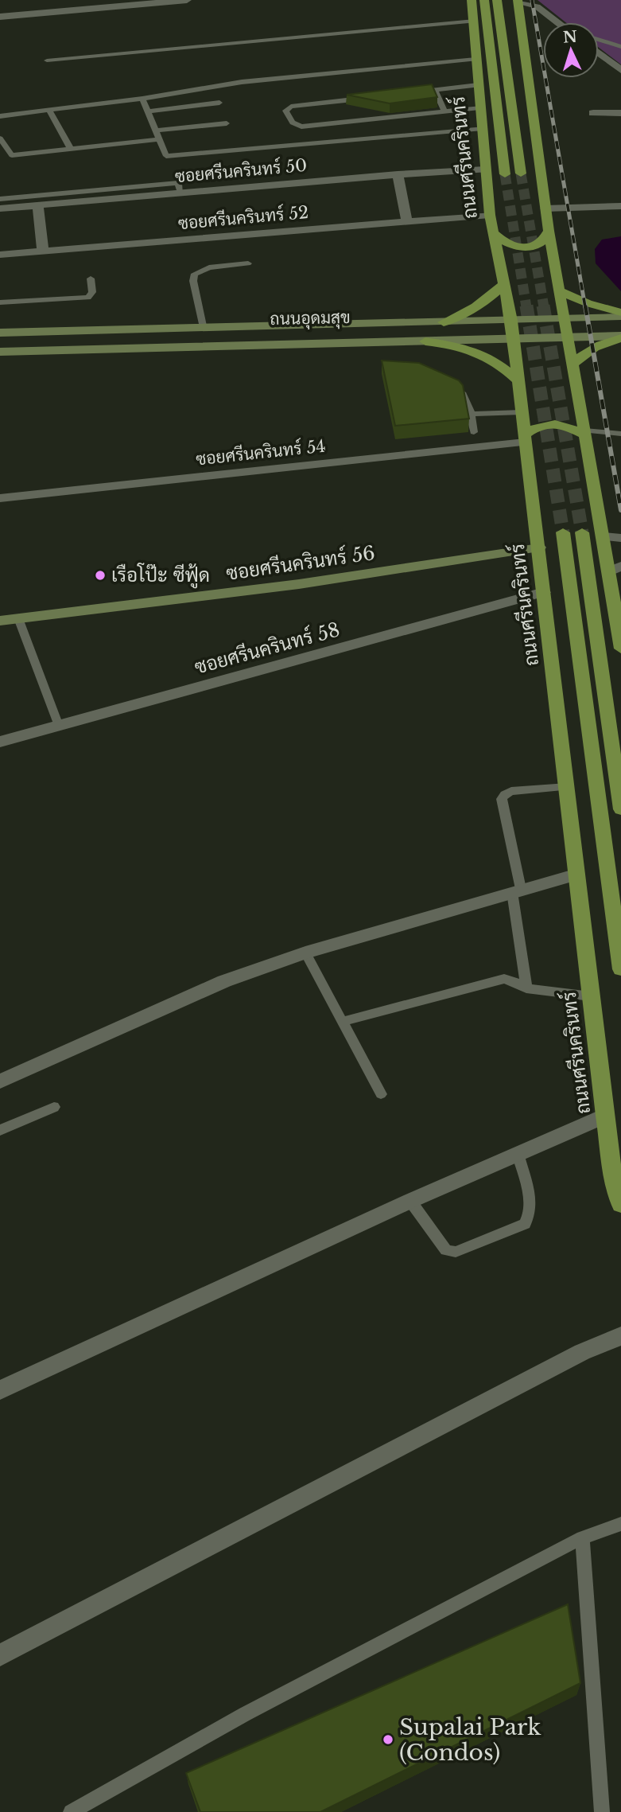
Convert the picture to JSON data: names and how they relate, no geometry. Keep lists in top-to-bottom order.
{
  "streets": {
    "main road": ["ถนนศรีนครินทร์", "ถนนอุดมสุข", "ซอยศรีนครินทร์ 56"],
    "street": [
      "ซอยศรีนครินทร์ 50",
      "ซอยศรีนครินทร์ 52",
      "ซอยศรีนครินทร์ 54",
      "ซอยศรีนครินทร์ 58"
    ]
  },
  "crossings": [
    ["ถนนศรีนครินทร์", "ซอยศรีนครินทร์ 50"],
    ["ถนนศรีนครินทร์", "ซอยศรีนครินทร์ 52"],
    ["ถนนศรีนครินทร์", "ถนนอุดมสุข"],
    ["ถนนศรีนครินทร์", "ซอยศรีนครินทร์ 54"],
    ["ถนนศรีนครินทร์", "ซอยศรีนครินทร์ 56"],
    ["ถนนศรีนครินทร์", "ซอยศรีนครินทร์ 58"]
  ],
  "places": ["เรือโป๊ะ ซีฟู้ด", "Supalai Park (Condos)"],
  "north": "top"
}
